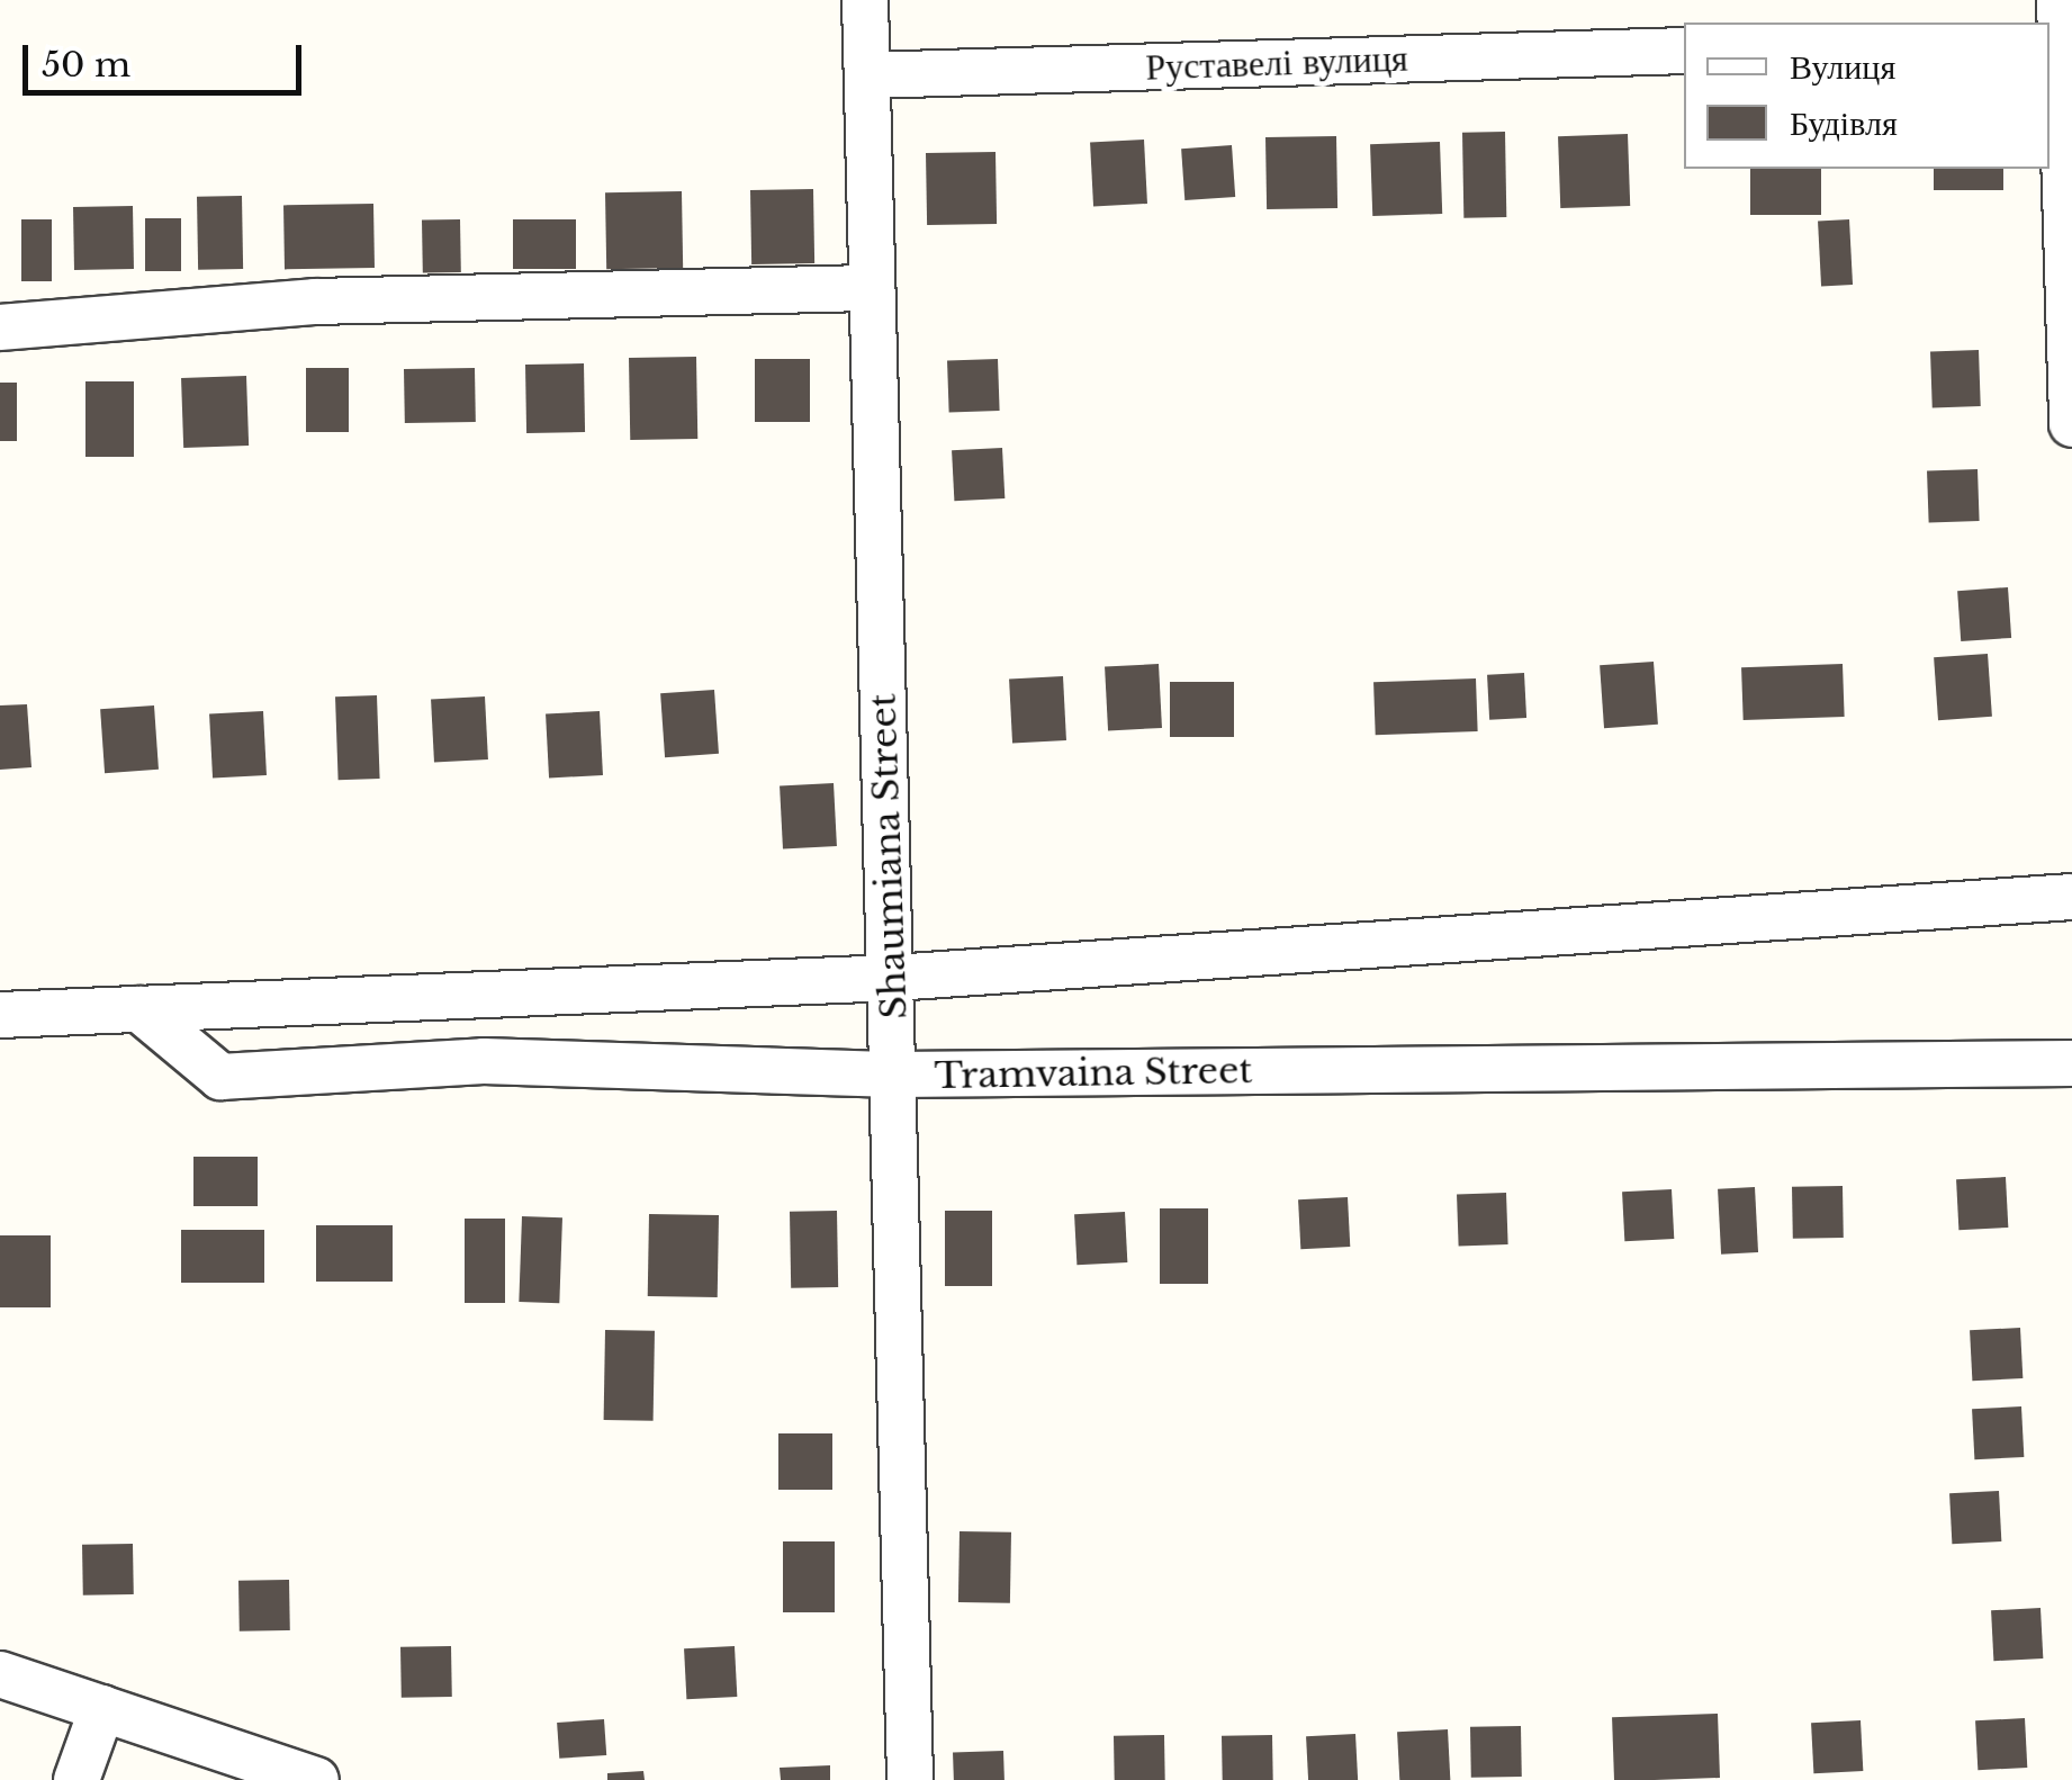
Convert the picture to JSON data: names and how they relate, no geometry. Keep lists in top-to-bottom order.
{
  "streets": {
    "street": ["Руставелі вулиця", "Shaumiana Street", "Tramvaina Street"]
  },
  "crossings": [
    ["Руставелі вулиця", "Shaumiana Street"],
    ["Shaumiana Street", "Tramvaina Street"]
  ],
  "legend": ["Вулиця", "Будівля"],
  "scale_bar": "50 m"
}
